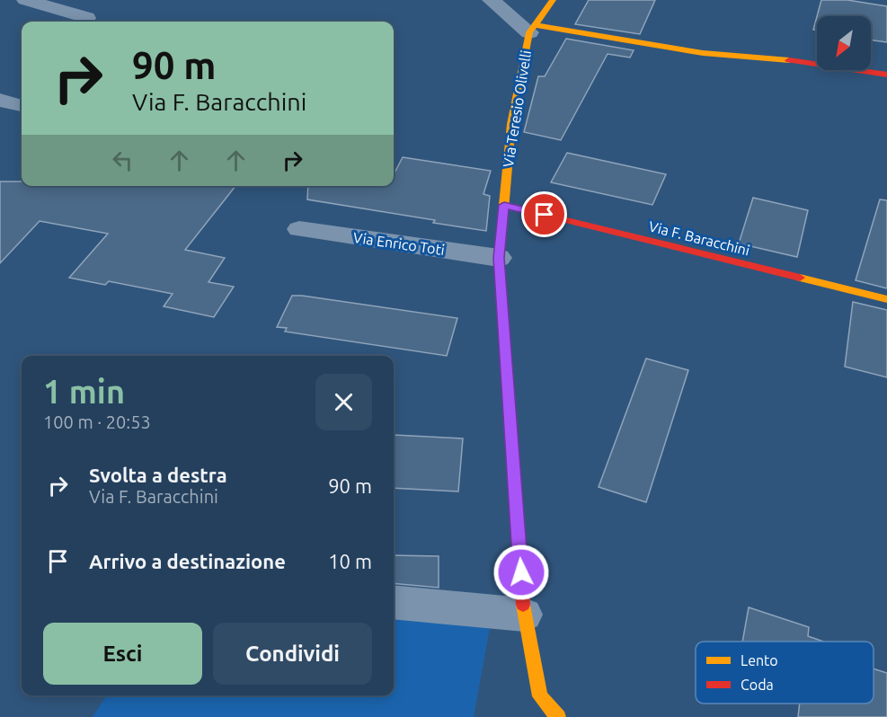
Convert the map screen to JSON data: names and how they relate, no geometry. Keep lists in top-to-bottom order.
{
  "streets": {
    "street": ["Via Teresio Olivelli", "Via F. Baracchini", "Via Enrico Toti"]
  },
  "crossings": [
    ["Via Teresio Olivelli", "Via F. Baracchini"],
    ["Via Teresio Olivelli", "Via Enrico Toti"]
  ],
  "legend": ["Lento", "Coda"],
  "north": "bottom left",
  "page": {
    "turn": ["90 m", "Via F. Baracchini"],
    "heading": ["1 min", "100 m · 20:53"],
    "list": [
      {
        "name": "Svolta a destra",
        "note": "Via F. Baracchini",
        "value": "90 m"
      },
      {
        "name": "Arrivo a destinazione",
        "value": "10 m"
      }
    ],
    "buttons": ["Esci", "Condividi"]
  }
}
